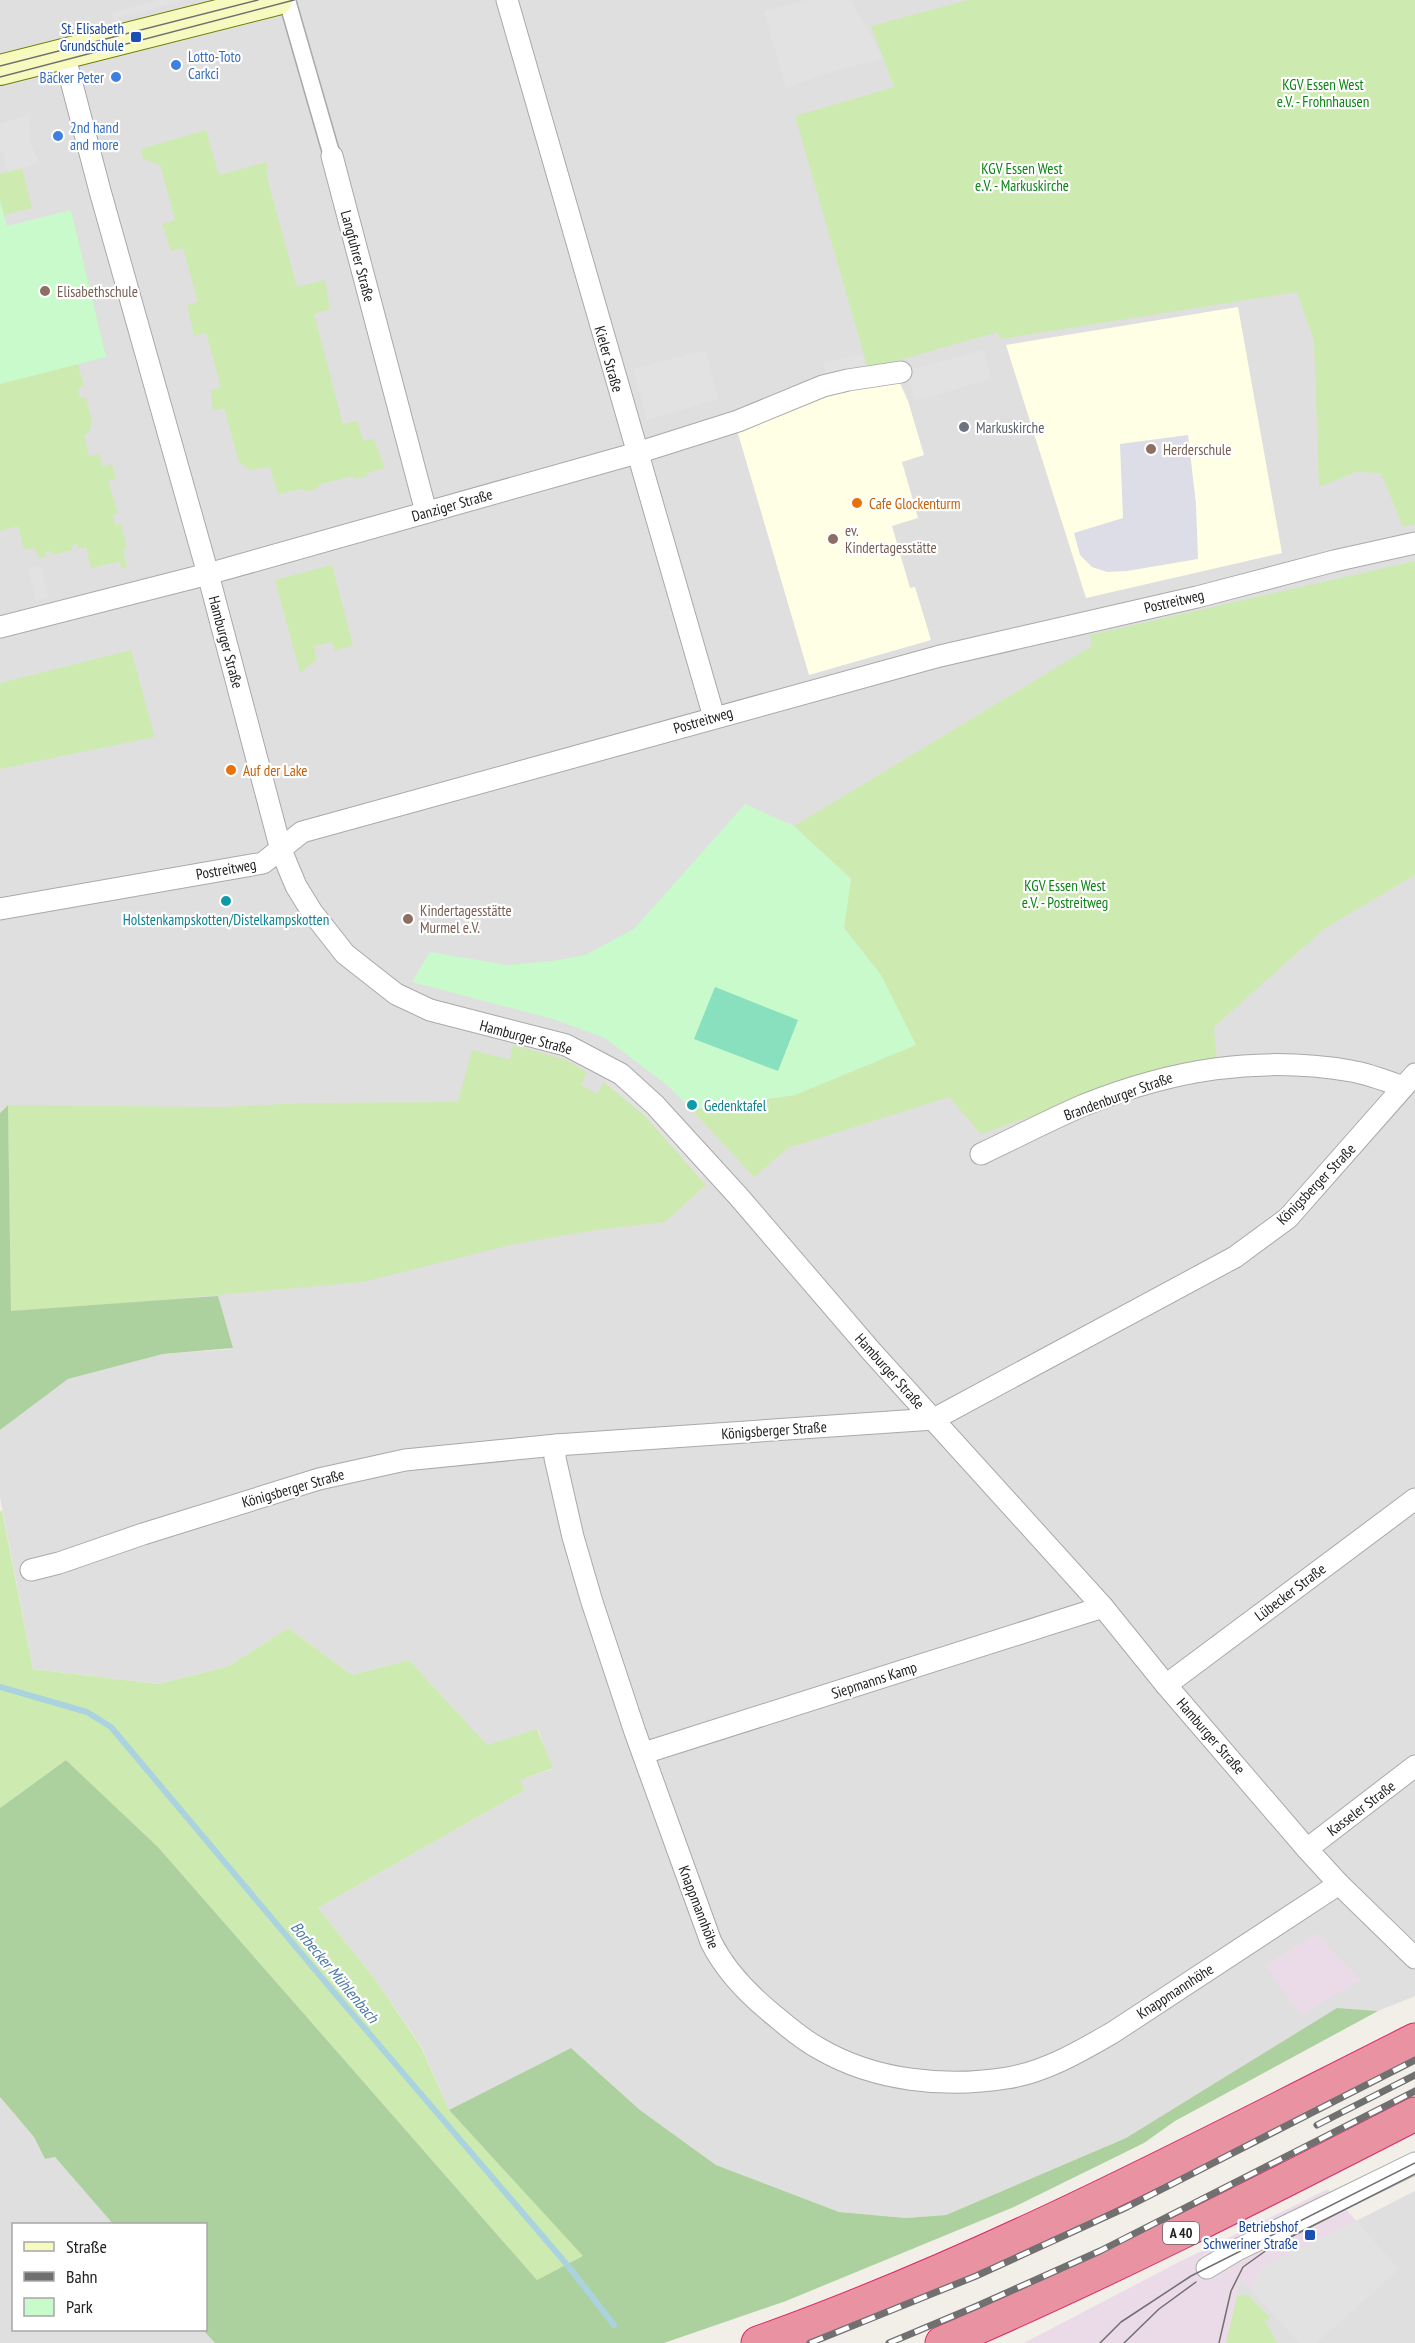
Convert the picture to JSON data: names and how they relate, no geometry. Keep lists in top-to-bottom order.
{
  "streets": {
    "highway": ["A 40"],
    "street": [
      "Langfuhrer Straße",
      "Kieler Straße",
      "Danziger Straße",
      "Postreitweg",
      "Hamburger Straße",
      "Brandenburger Straße",
      "Königsberger Straße",
      "Lübecker Straße",
      "Siepmanns Kamp",
      "Kasseler Straße",
      "Knappmannhöhe"
    ]
  },
  "crossings": [
    ["Langfuhrer Straße", "Danziger Straße"],
    ["Kieler Straße", "Danziger Straße"],
    ["Kieler Straße", "Postreitweg"],
    ["Danziger Straße", "Hamburger Straße"],
    ["Postreitweg", "Hamburger Straße"],
    ["Hamburger Straße", "Königsberger Straße"],
    ["Hamburger Straße", "Lübecker Straße"],
    ["Hamburger Straße", "Siepmanns Kamp"],
    ["Hamburger Straße", "Kasseler Straße"],
    ["Hamburger Straße", "Knappmannhöhe"],
    ["Brandenburger Straße", "Königsberger Straße"],
    ["Königsberger Straße", "Knappmannhöhe"],
    ["Siepmanns Kamp", "Knappmannhöhe"]
  ],
  "water": ["Borbecker Mühlenbach"],
  "parks": ["KGV Essen West e.V. - Frohnhausen", "KGV Essen West e.V. - Markuskirche", "KGV Essen West e.V. - Postreitweg"],
  "places": {
    "transit": ["St. Elisabeth Grundschule", "Betriebshof Schweriner Straße"],
    "other": [
      "Lotto-Toto Carkci",
      "Bäcker Peter",
      "2nd hand and more",
      "Elisabethschule",
      "Markuskirche",
      "Herderschule",
      "Cafe Glockenturm",
      "ev. Kindertagesstätte",
      "Auf der Lake",
      "Holstenkampskotten/Distelkampskotten",
      "Kindertagesstätte Murmel e.V.",
      "Gedenktafel"
    ]
  },
  "legend": ["Straße", "Bahn", "Park"]
}
